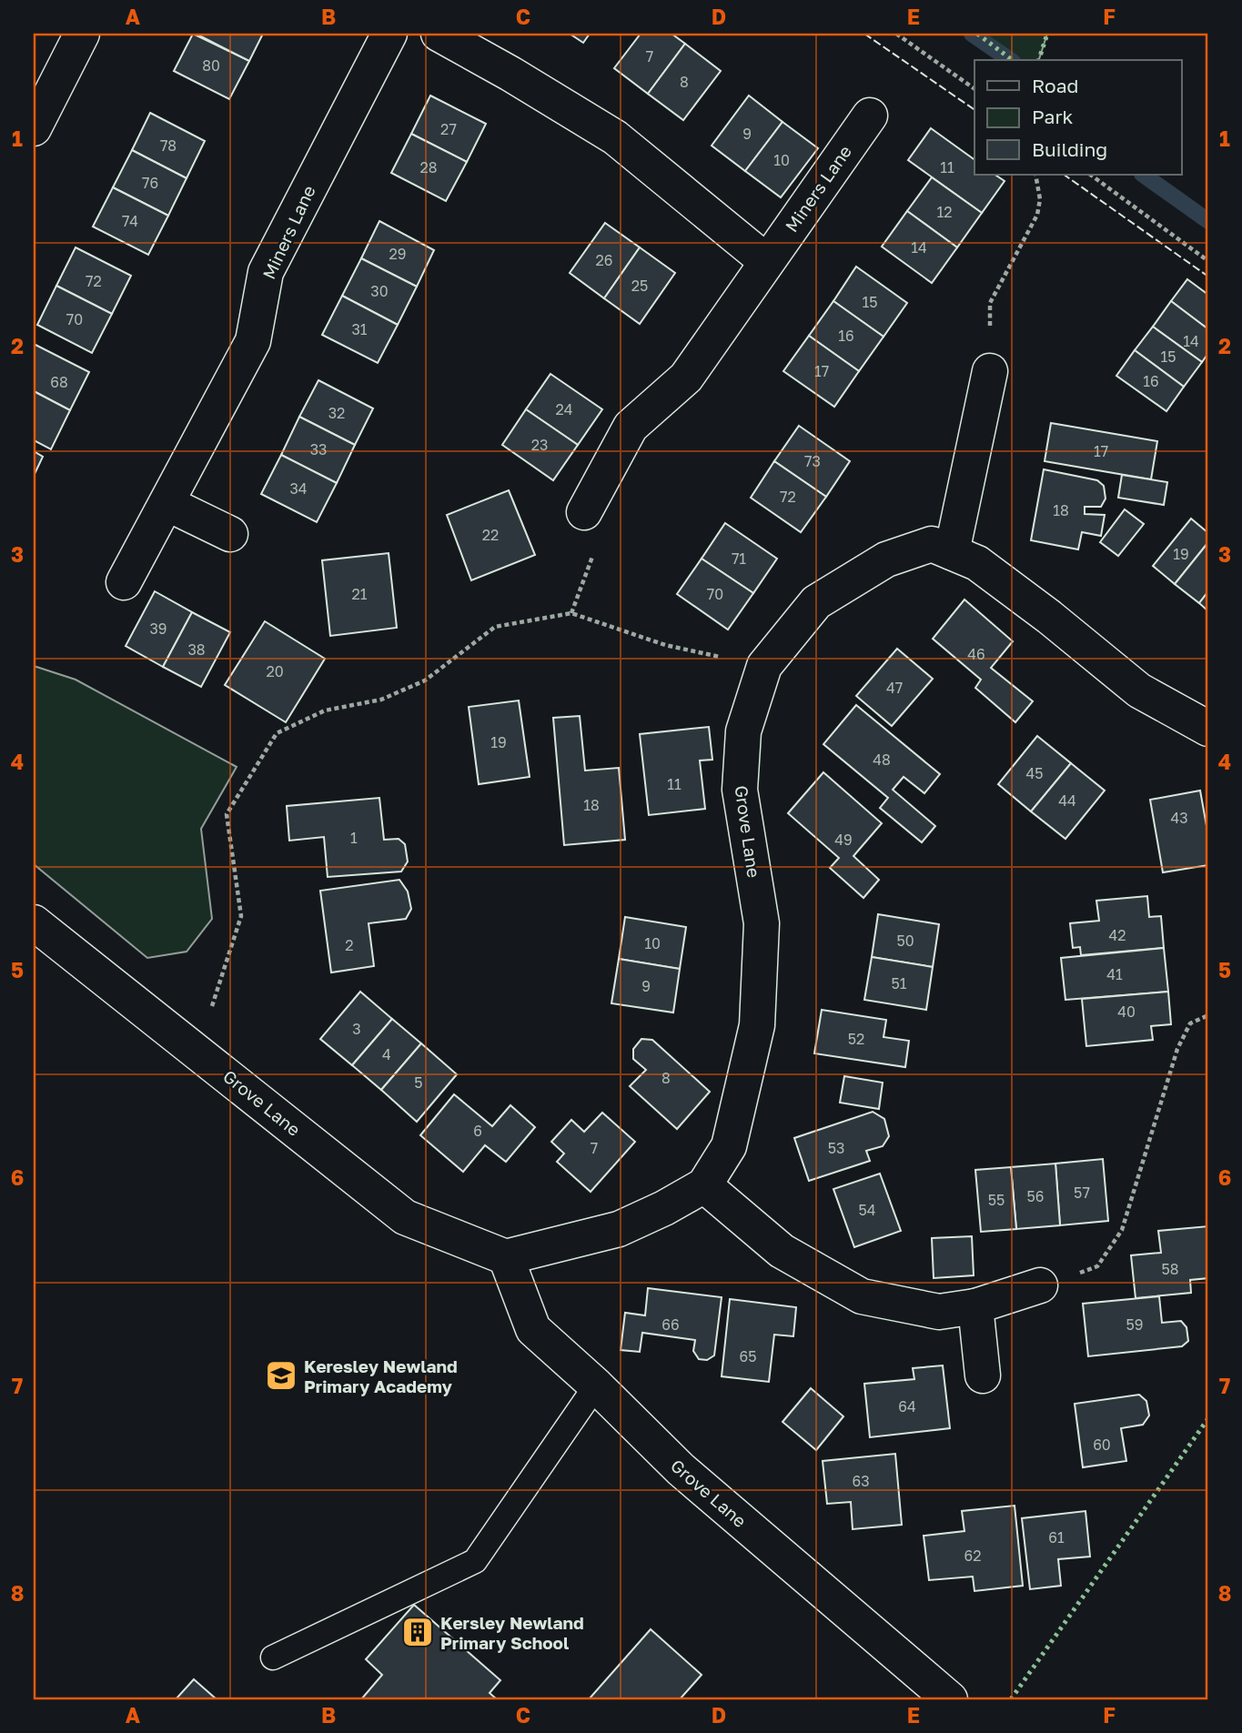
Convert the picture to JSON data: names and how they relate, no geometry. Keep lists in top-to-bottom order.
{
  "streets": {
    "street": ["Miners Lane", "Grove Lane"]
  },
  "places": {
    "school or university": ["Keresley Newland Primary Academy"],
    "building": ["Kersley Newland Primary School"]
  },
  "house_numbers": [
    "7",
    "80",
    "8",
    "27",
    "9",
    "78",
    "10",
    "28",
    "11",
    "76",
    "12",
    "74",
    "14",
    "29",
    "26",
    "72",
    "25",
    "30",
    "15",
    "70",
    "31",
    "16",
    "14",
    "15",
    "17",
    "16",
    "68",
    "24",
    "32",
    "23",
    "33",
    "17",
    "73",
    "34",
    "72",
    "18",
    "22",
    "19",
    "71",
    "21",
    "70",
    "39",
    "38",
    "46",
    "20",
    "47",
    "19",
    "48",
    "45",
    "11",
    "44",
    "18",
    "43",
    "1",
    "49",
    "42",
    "50",
    "10",
    "2",
    "41",
    "51",
    "9",
    "40",
    "3",
    "52",
    "4",
    "8",
    "5",
    "6",
    "7",
    "53",
    "57",
    "56",
    "55",
    "54",
    "58",
    "66",
    "59",
    "65",
    "64",
    "60",
    "63",
    "61",
    "62"
  ],
  "legend": ["Road", "Park", "Building"],
  "grid": {
    "columns": [
      "A",
      "B",
      "C",
      "D",
      "E",
      "F"
    ],
    "rows": [
      "1",
      "2",
      "3",
      "4",
      "5",
      "6",
      "7",
      "8"
    ]
  }
}
